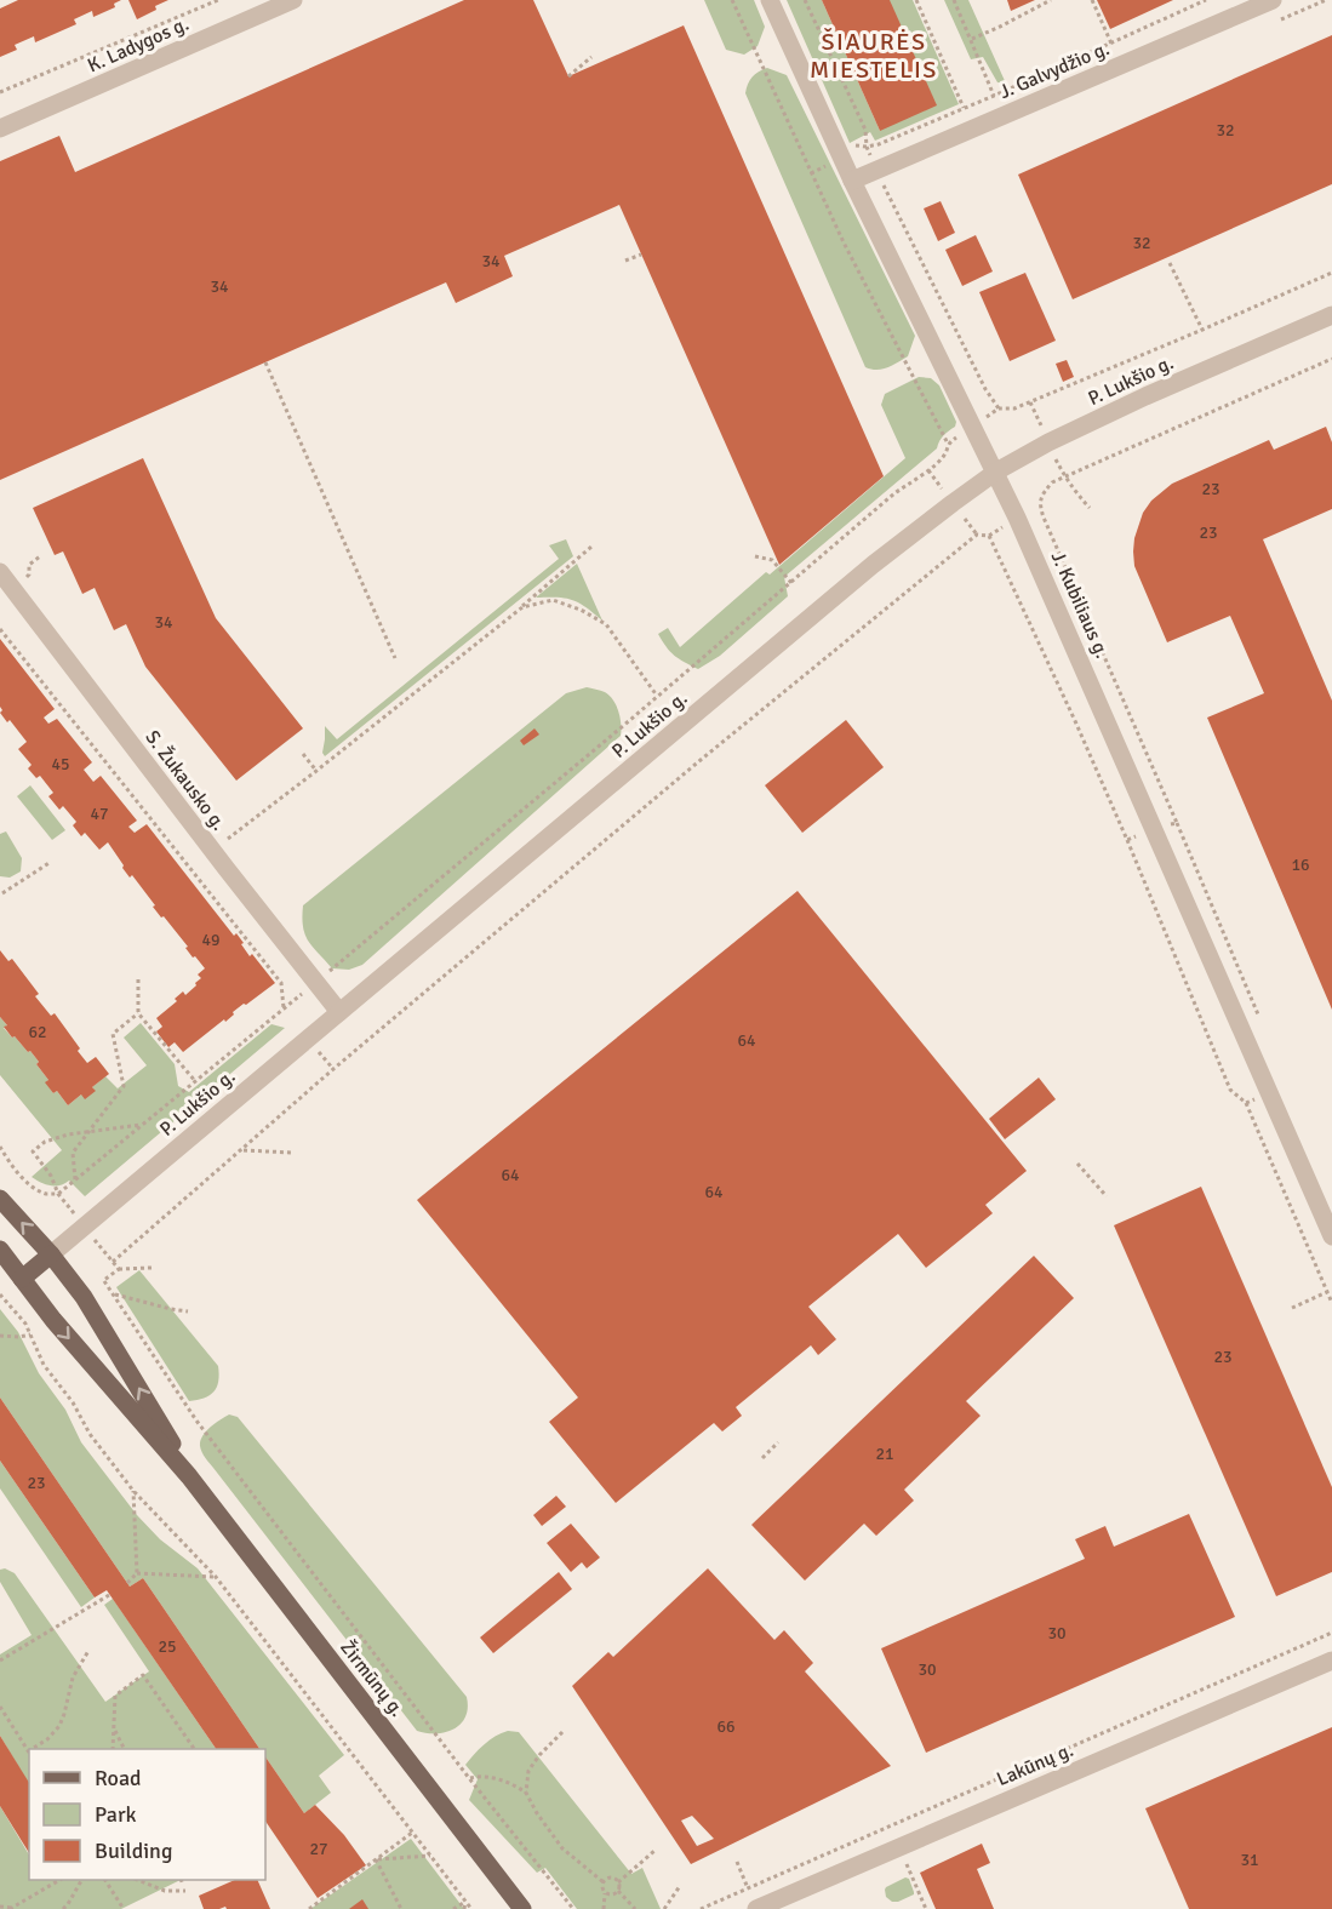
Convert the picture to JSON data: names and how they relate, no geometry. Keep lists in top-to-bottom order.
{
  "streets": {
    "main road": ["Žirmūnų g."],
    "street": [
      "K. Ladygos g.",
      "J. Galvydžio g.",
      "P. Lukšio g.",
      "J. Kubiliaus g.",
      "S. Žukausko g.",
      "Lakūnų g."
    ]
  },
  "crossings": [
    ["J. Galvydžio g.", "J. Kubiliaus g."],
    ["P. Lukšio g.", "J. Kubiliaus g."],
    ["P. Lukšio g.", "S. Žukausko g."],
    ["P. Lukšio g.", "Žirmūnų g."]
  ],
  "districts": ["ŠIAURĖS MIESTELIS"],
  "house_numbers": [
    "32",
    "32",
    "34",
    "34",
    "23",
    "23",
    "34",
    "45",
    "47",
    "16",
    "49",
    "62",
    "64",
    "64",
    "64",
    "23",
    "21",
    "23",
    "30",
    "25",
    "30",
    "66",
    "27",
    "31"
  ],
  "legend": ["Road", "Park", "Building"]
}
